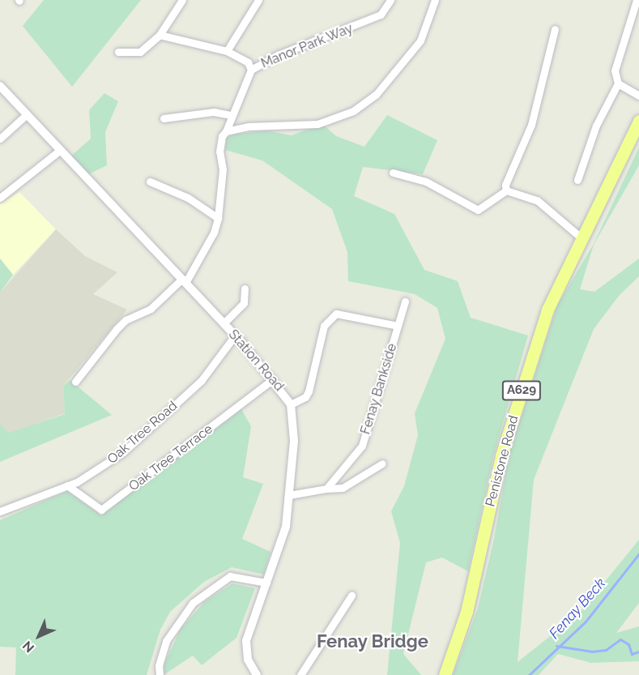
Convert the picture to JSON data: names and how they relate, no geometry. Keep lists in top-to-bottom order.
{
  "streets": {
    "highway": ["A629", "Penistone Road"],
    "street": [
      "Manor Park Way",
      "Station Road",
      "Fenay Bankside",
      "Oak Tree Road",
      "Oak Tree Terrace"
    ]
  },
  "crossings": [
    ["Manor Park Way", "Station Road"],
    ["Station Road", "Fenay Bankside"],
    ["Station Road", "Oak Tree Road"],
    ["Station Road", "Oak Tree Terrace"],
    ["Oak Tree Road", "Oak Tree Terrace"]
  ],
  "districts": ["Fenay Bridge"],
  "water": ["Fenay Beck"],
  "north": "bottom left"
}
